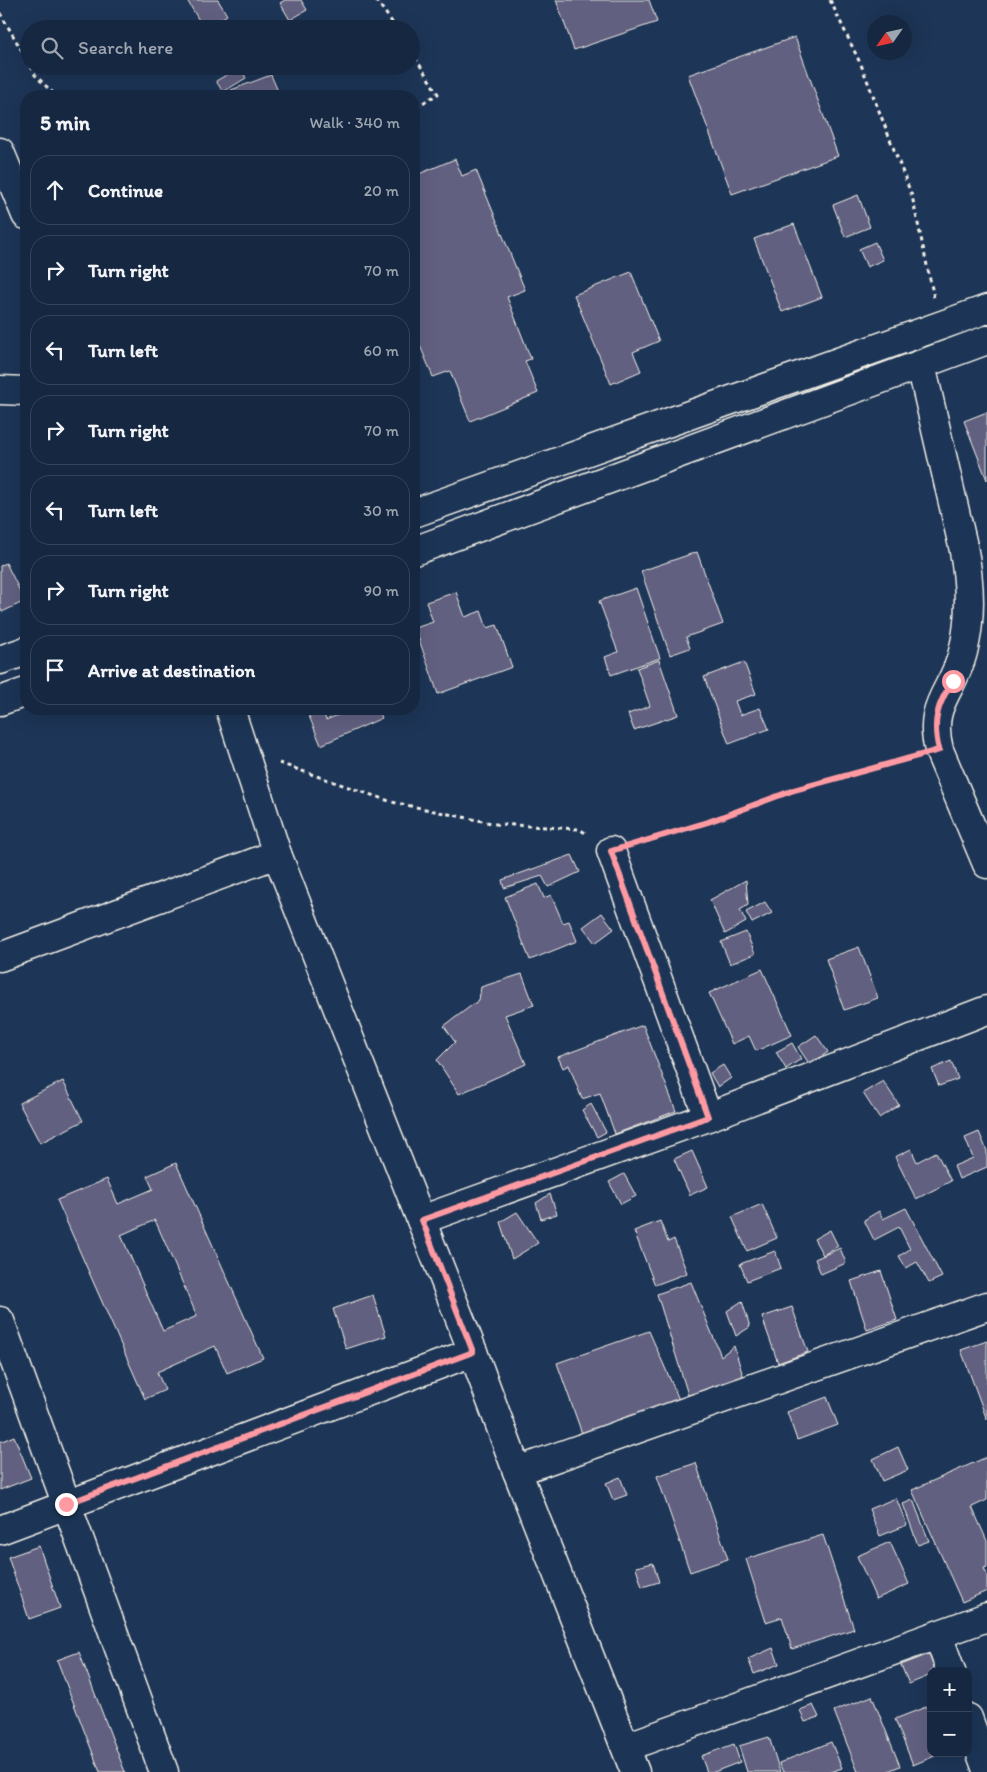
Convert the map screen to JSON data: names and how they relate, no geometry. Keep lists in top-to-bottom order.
{
  "north": "bottom left",
  "page": {
    "search": "Search here",
    "heading": ["5 min", "Walk · 340 m"],
    "list": [
      ["Continue", "20 m"],
      ["Turn right", "70 m"],
      ["Turn left", "60 m"],
      ["Turn right", "70 m"],
      ["Turn left", "30 m"],
      ["Turn right", "90 m"],
      "Arrive at destination"
    ],
    "map_buttons": ["+", "−"]
  }
}
